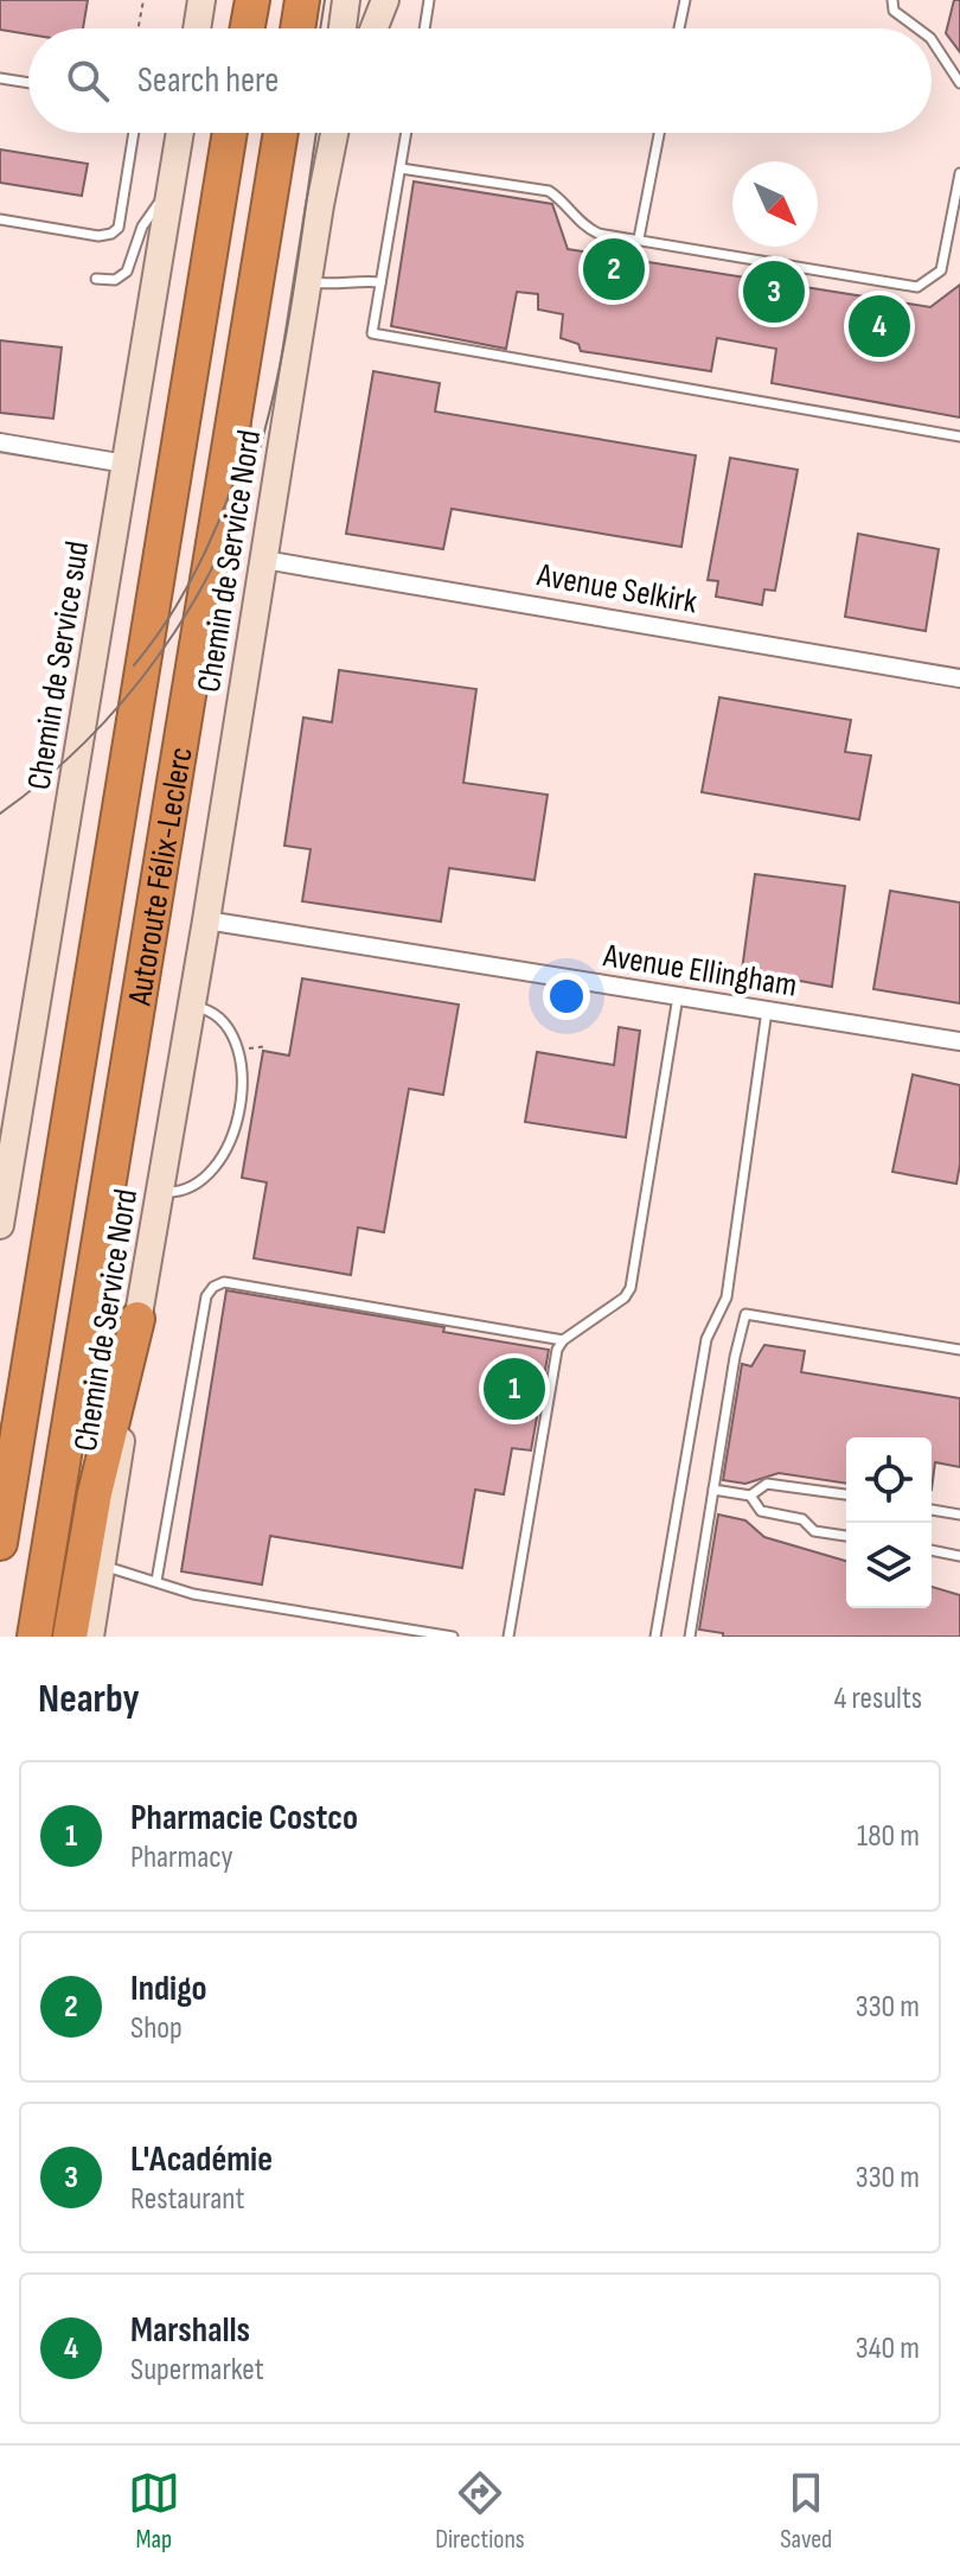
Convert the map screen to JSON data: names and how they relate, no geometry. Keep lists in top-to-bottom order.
{
  "streets": {
    "highway": ["Autoroute Félix-Leclerc"],
    "main road": ["Chemin de Service Nord", "Chemin de Service sud"],
    "street": ["Avenue Selkirk", "Avenue Ellingham"]
  },
  "crossings": [
    ["Chemin de Service Nord", "Avenue Selkirk"],
    ["Chemin de Service Nord", "Avenue Ellingham"]
  ],
  "north": "bottom right",
  "page": {
    "search": "Search here",
    "pins": [
      "2",
      "3",
      "4",
      "1"
    ],
    "heading": ["Nearby", "4 results"],
    "list": [
      {
        "mark": "1",
        "name": "Pharmacie Costco",
        "note": "Pharmacy",
        "value": "180 m"
      },
      {
        "mark": "2",
        "name": "Indigo",
        "note": "Shop",
        "value": "330 m"
      },
      {
        "mark": "3",
        "name": "L'Académie",
        "note": "Restaurant",
        "value": "330 m"
      },
      {
        "mark": "4",
        "name": "Marshalls",
        "note": "Supermarket",
        "value": "340 m"
      }
    ],
    "nav": ["Map", "Directions", "Saved"]
  }
}
